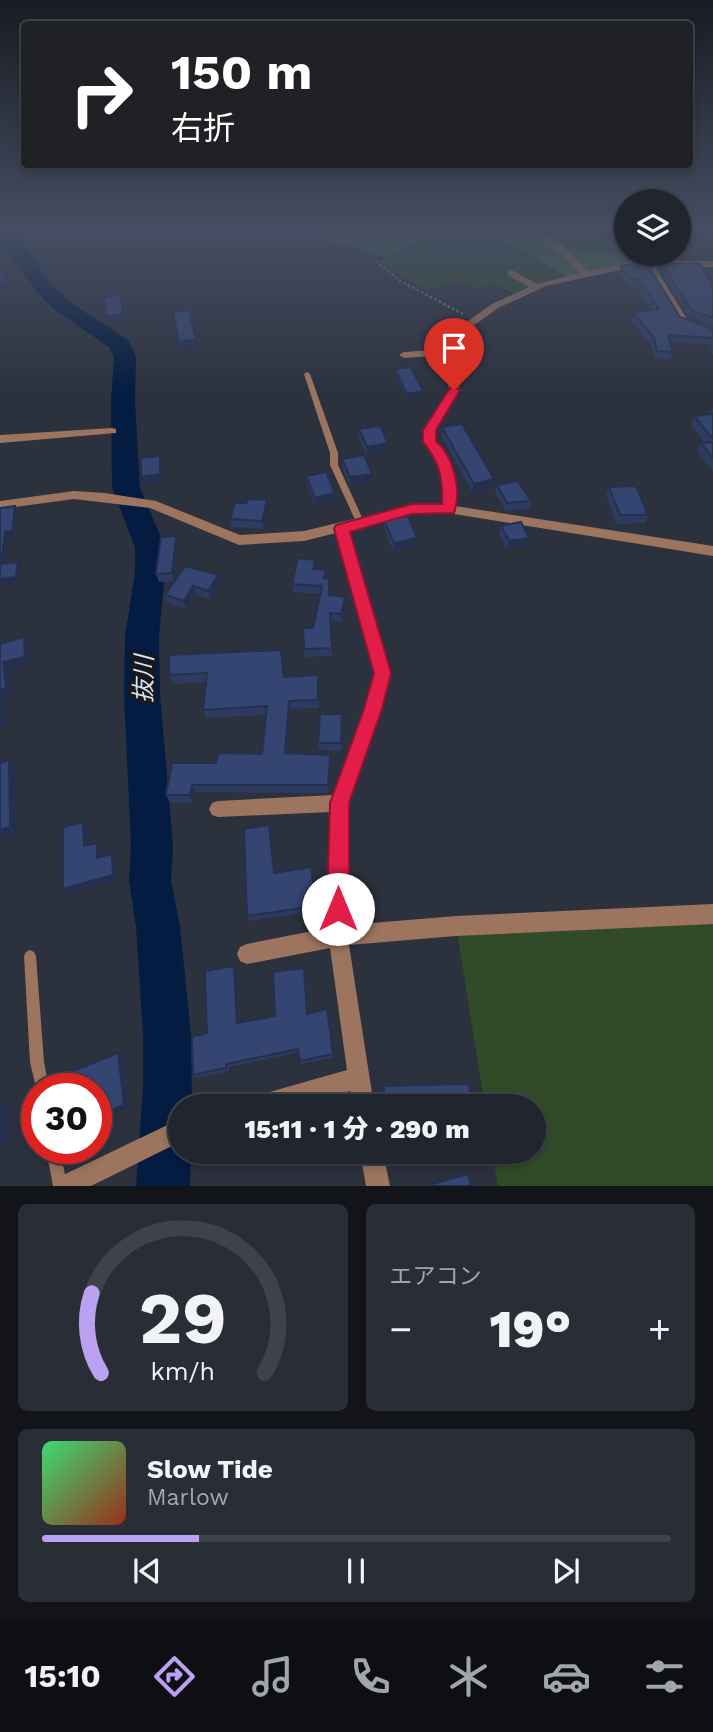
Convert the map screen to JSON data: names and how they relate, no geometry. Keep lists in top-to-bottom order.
{
  "water": ["抜川"],
  "page": {
    "turn": ["150 m", "右折"],
    "limit": "30",
    "trip": "15:11 · 1 分 · 290 m",
    "tile": "エアコン",
    "heat": ["−", "19°", "+"],
    "song": ["Slow Tide", "Marlow"],
    "tabs": "15:10",
    "gauge": ["29", "km/h"]
  }
}
